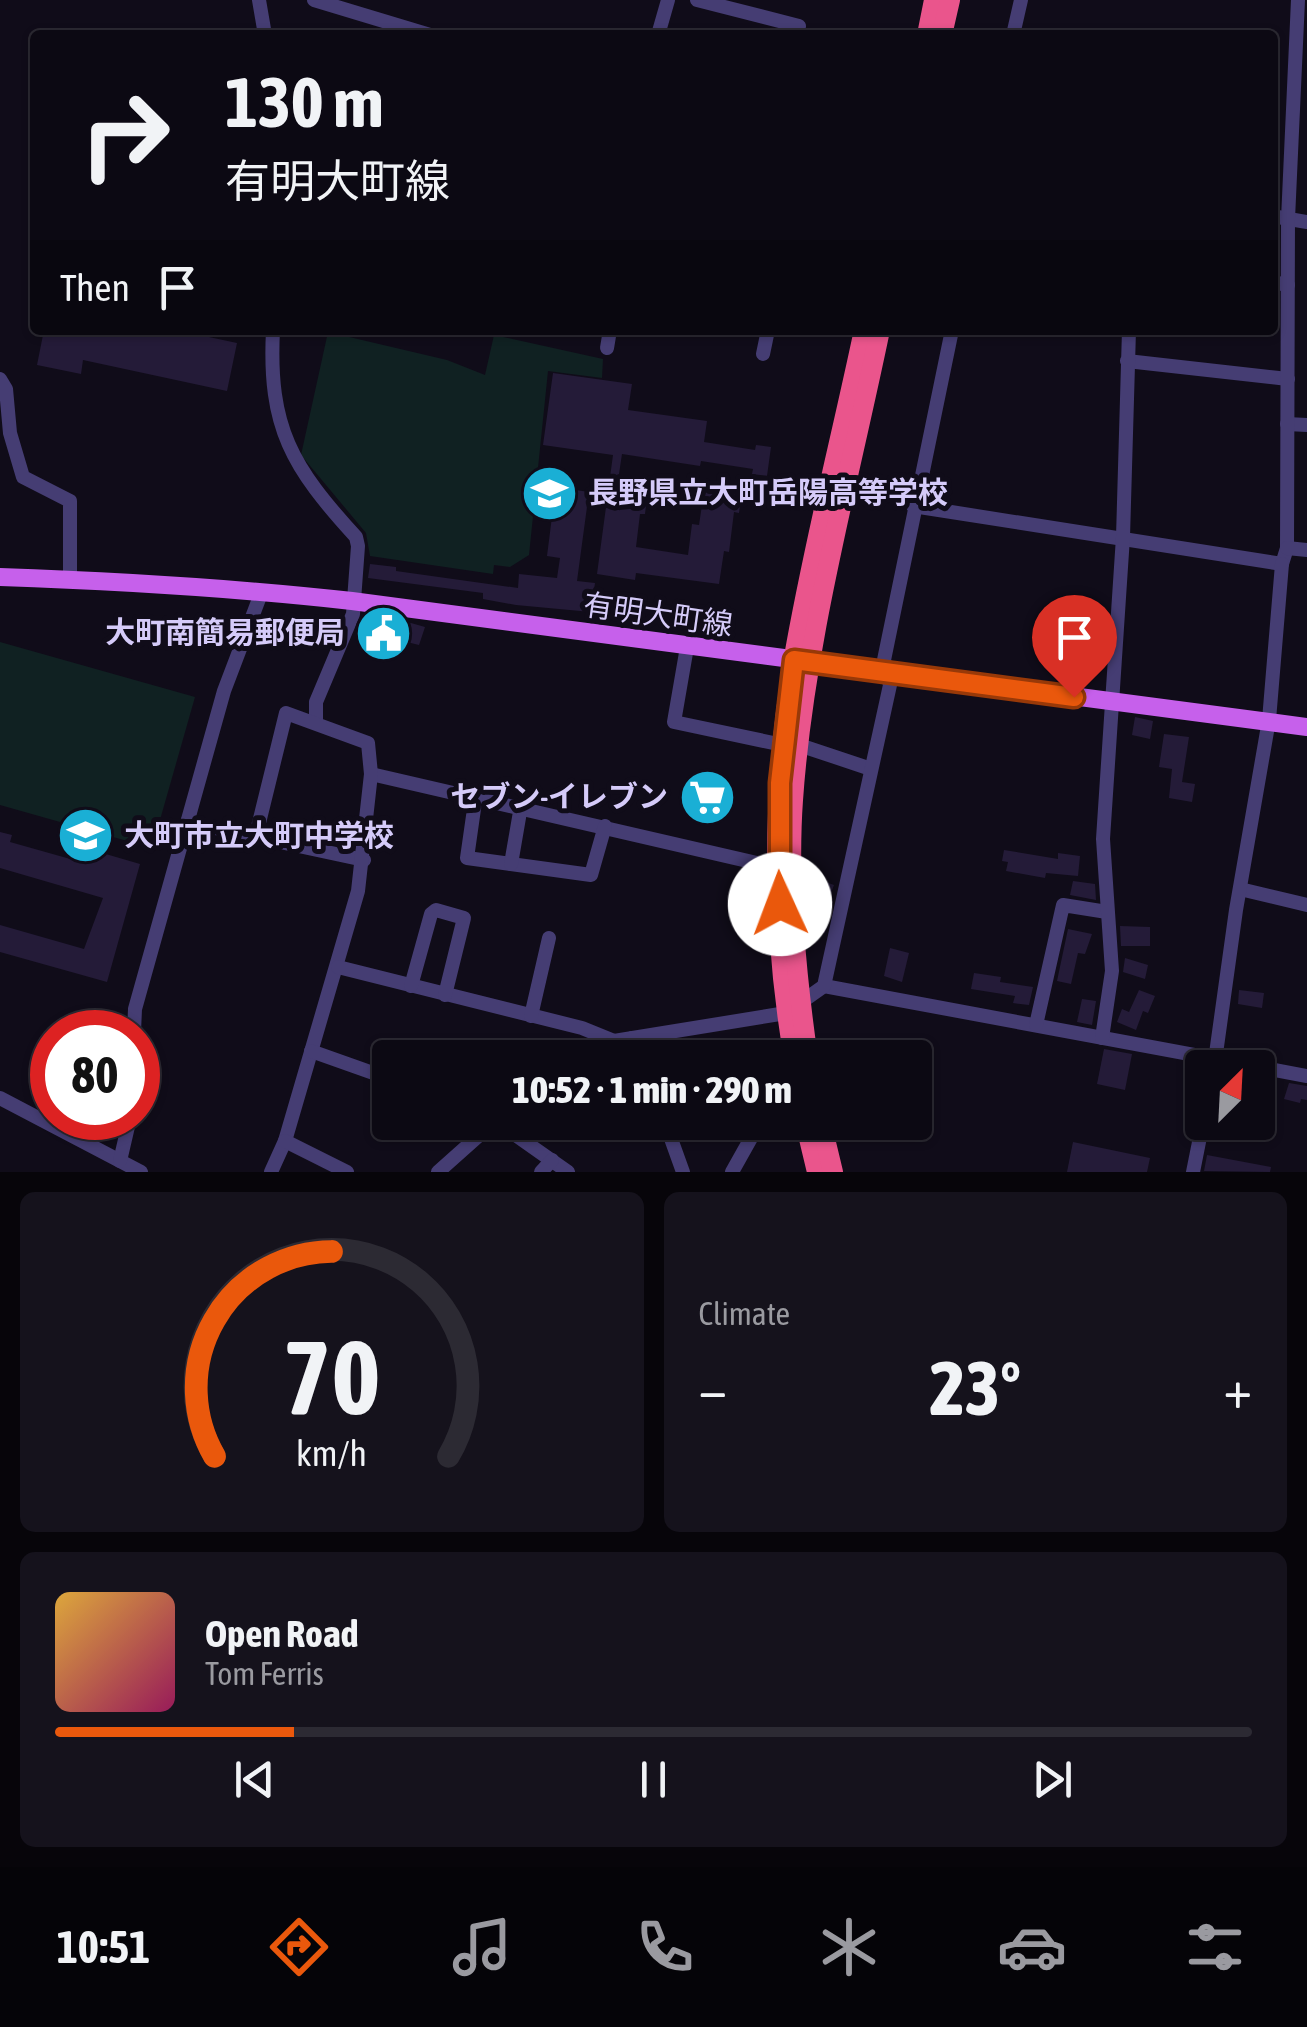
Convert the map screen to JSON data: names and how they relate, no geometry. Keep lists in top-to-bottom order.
{
  "streets": {
    "main road": ["有明大町線"]
  },
  "places": {
    "school or university": ["長野県立大町岳陽高等学校", "大町市立大町中学校"],
    "public building": ["大町南簡易郵便局"],
    "supermarket": ["セブン-イレブン"]
  },
  "north": "top right",
  "page": {
    "turn": ["130 m", "有明大町線"],
    "then": "Then",
    "limit": "80",
    "trip": "10:52 · 1 min · 290 m",
    "tile": "Climate",
    "heat": ["−", "23°", "+"],
    "song": ["Open Road", "Tom Ferris"],
    "tabs": "10:51",
    "gauge": ["70", "km/h"]
  }
}
